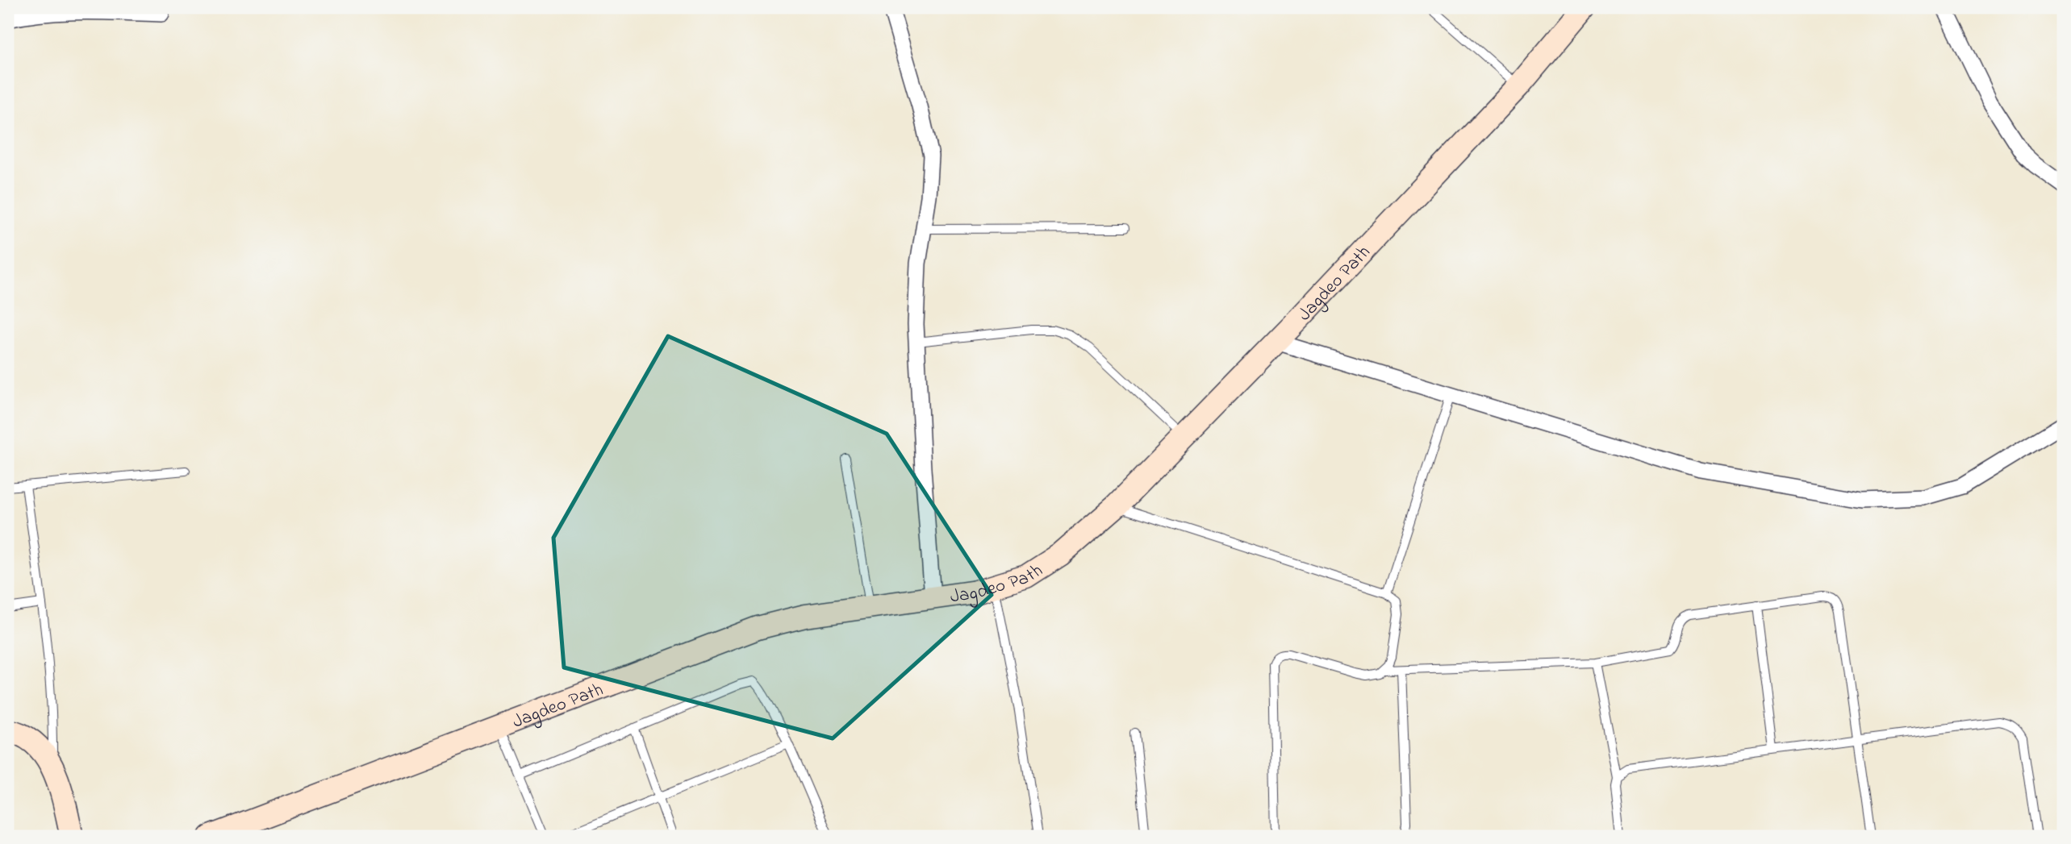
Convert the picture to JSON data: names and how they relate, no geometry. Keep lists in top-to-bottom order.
{
  "streets": {
    "main road": ["Jagdeo Path"]
  }
}
